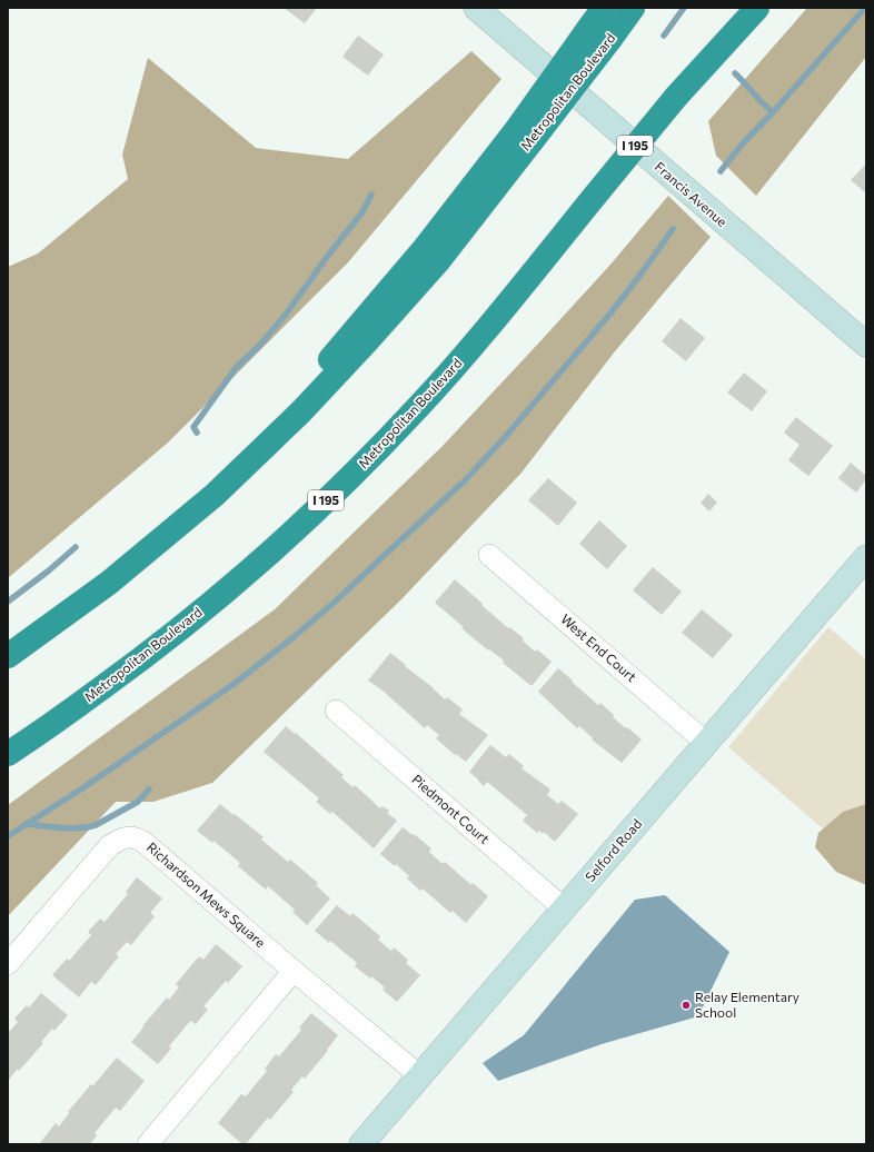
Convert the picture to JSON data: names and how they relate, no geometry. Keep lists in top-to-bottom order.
{
  "streets": {
    "highway": ["Metropolitan Boulevard", "I 195"],
    "street": [
      "Francis Avenue",
      "West End Court",
      "Piedmont Court",
      "Selford Road",
      "Richardson Mews Square"
    ]
  },
  "crossings": [
    ["West End Court", "Selford Road"],
    ["Piedmont Court", "Selford Road"],
    ["Selford Road", "Richardson Mews Square"]
  ],
  "places": ["Relay Elementary School"]
}
